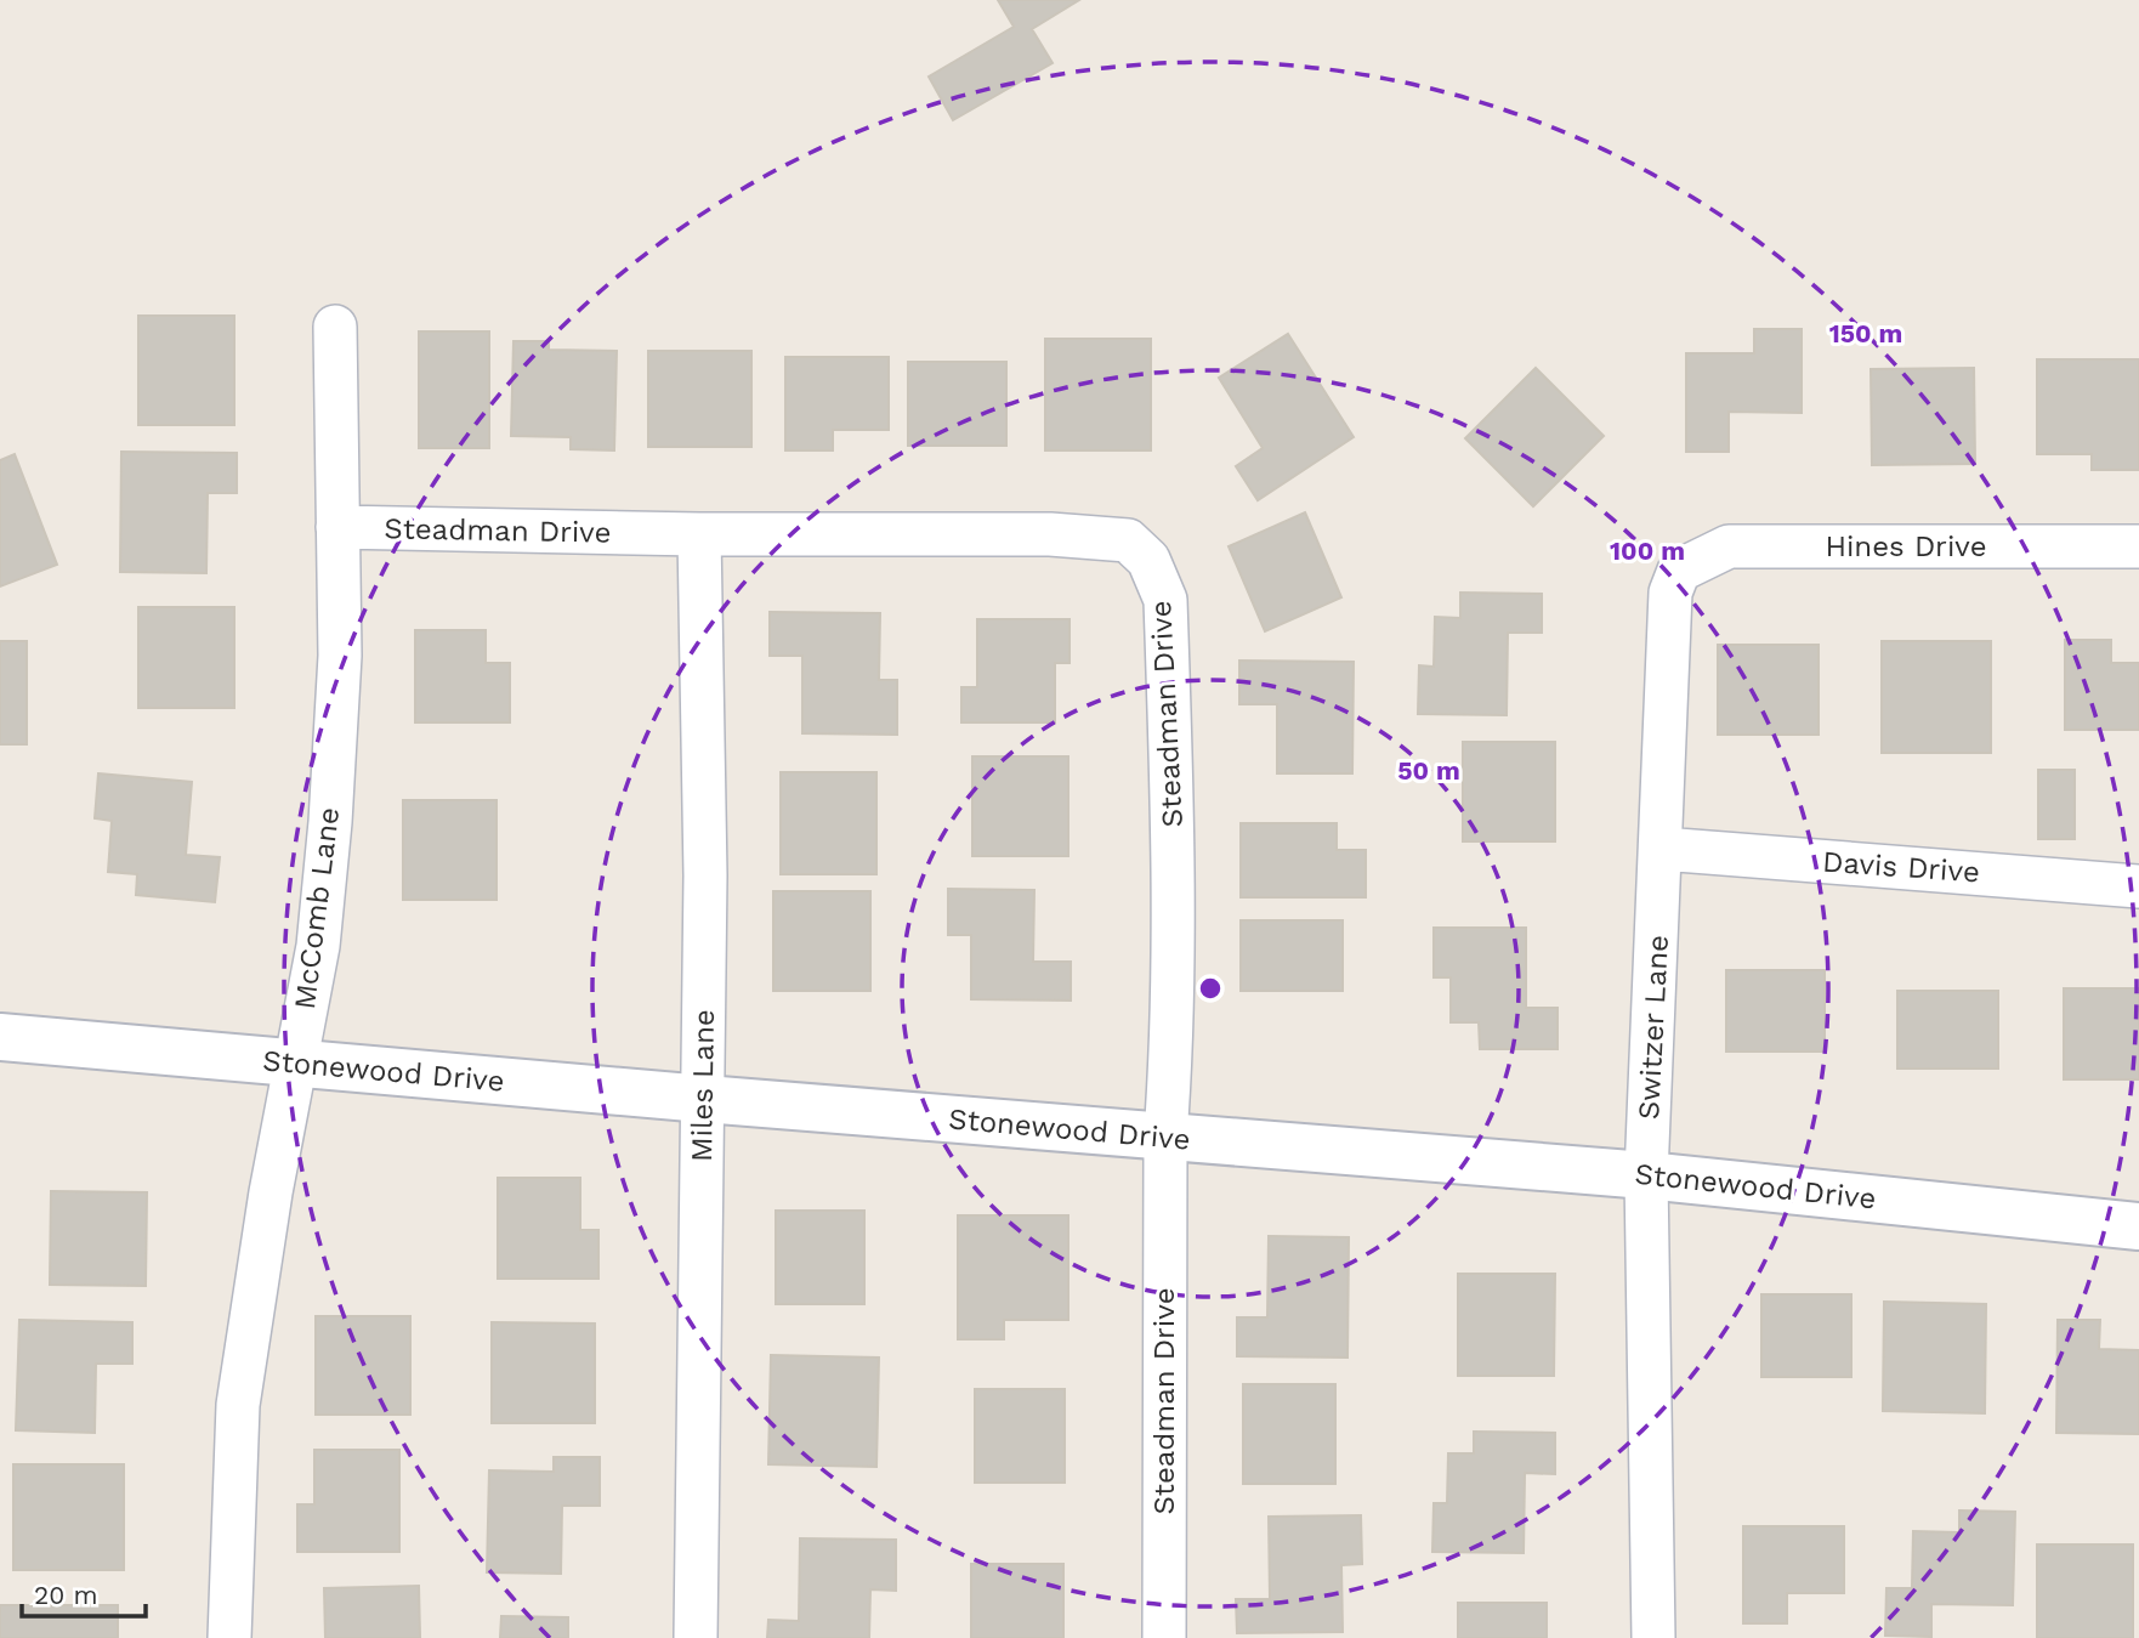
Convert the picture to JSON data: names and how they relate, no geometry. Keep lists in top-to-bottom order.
{
  "streets": {
    "street": [
      "Steadman Drive",
      "Hines Drive",
      "Davis Drive",
      "McComb Lane",
      "Switzer Lane",
      "Stonewood Drive",
      "Miles Lane"
    ]
  },
  "crossings": [
    ["Steadman Drive", "McComb Lane"],
    ["Steadman Drive", "Stonewood Drive"],
    ["Steadman Drive", "Miles Lane"],
    ["Hines Drive", "Switzer Lane"],
    ["Davis Drive", "Switzer Lane"],
    ["McComb Lane", "Stonewood Drive"],
    ["Switzer Lane", "Stonewood Drive"],
    ["Stonewood Drive", "Miles Lane"]
  ],
  "scale_bar": "20 m",
  "rings": ["150 m", "100 m", "50 m"]
}
